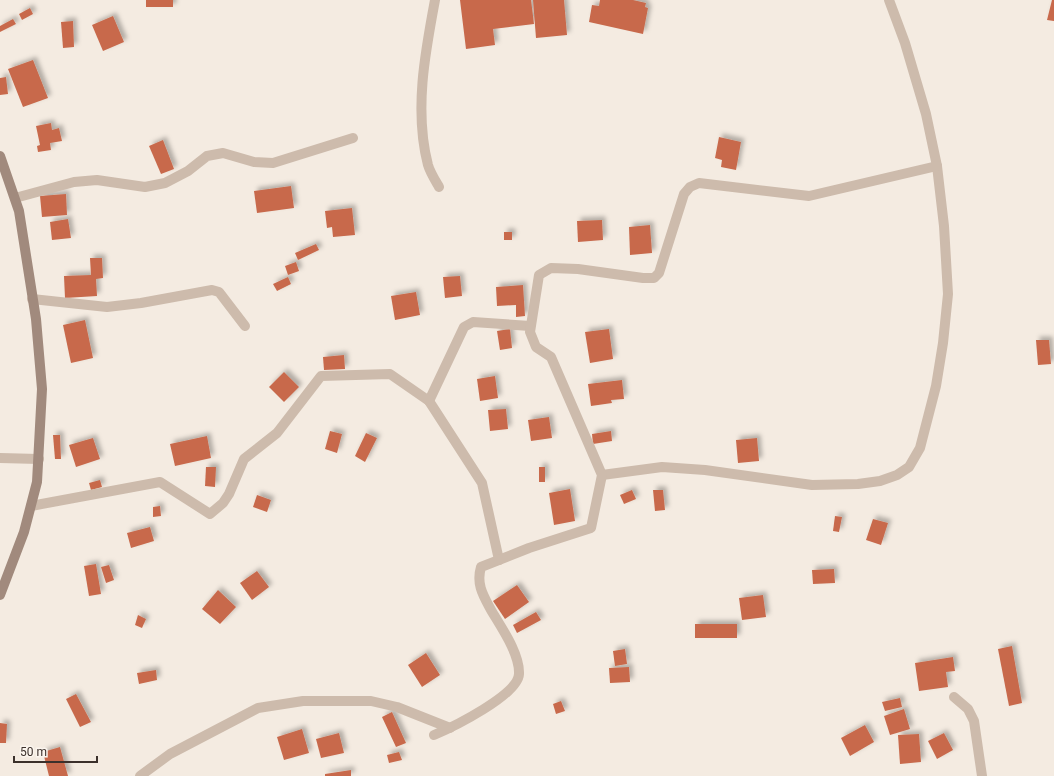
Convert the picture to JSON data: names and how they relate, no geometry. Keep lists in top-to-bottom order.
{
  "scale_bar": "50 m"
}
